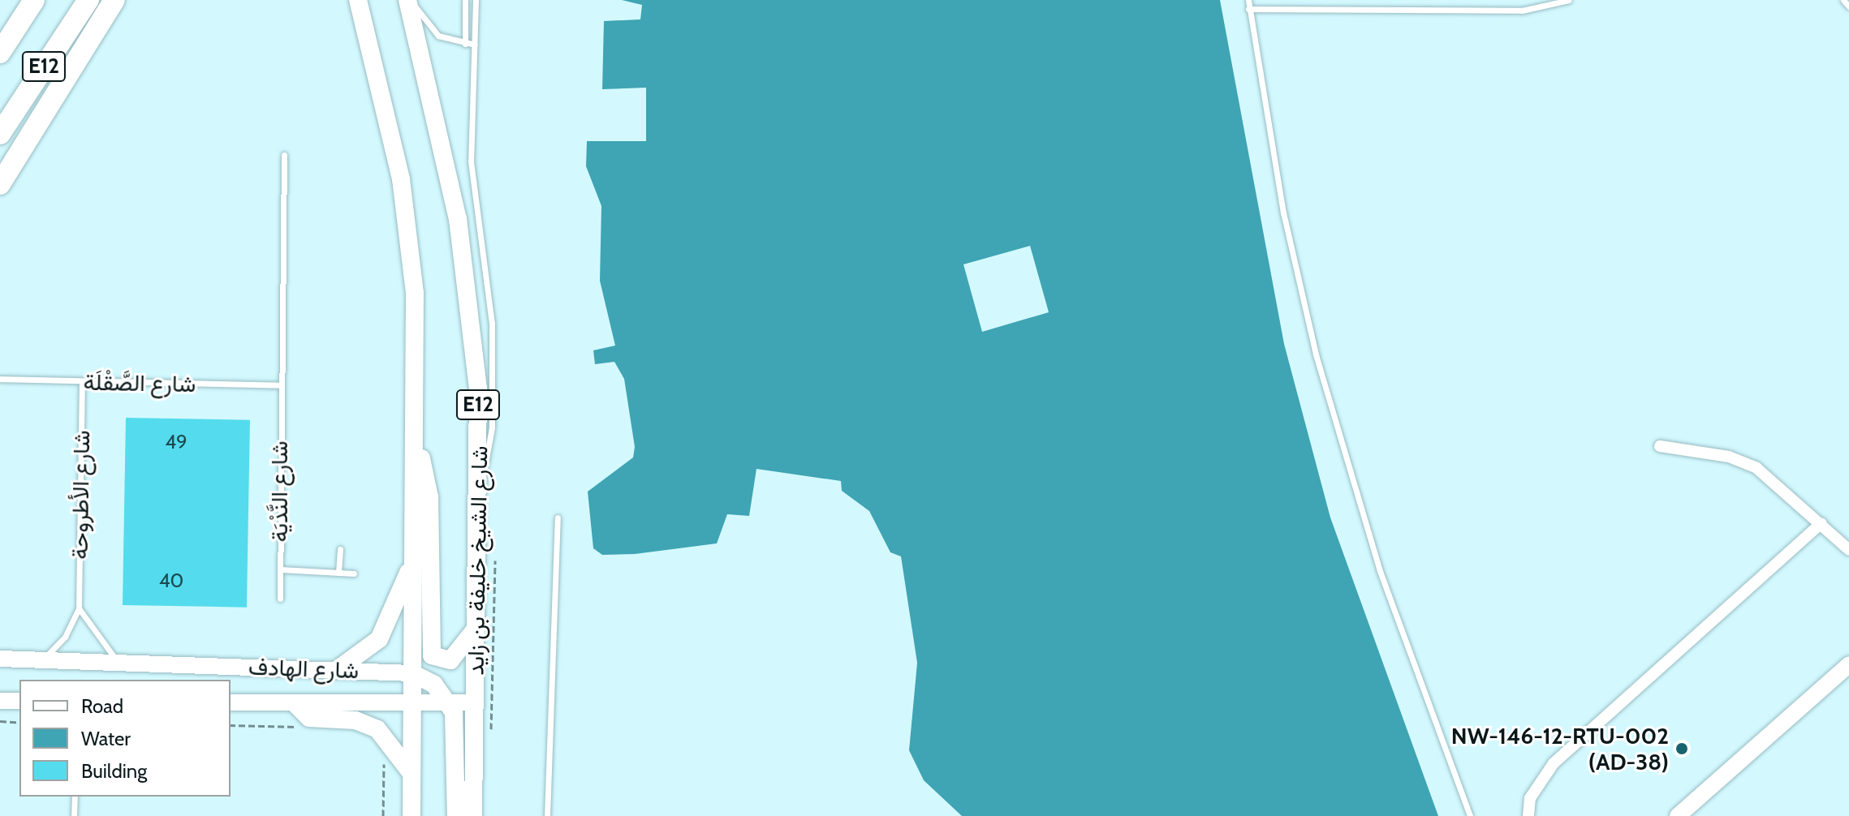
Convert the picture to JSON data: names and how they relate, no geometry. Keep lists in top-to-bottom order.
{
  "streets": {
    "highway": ["E12"],
    "main road": ["شارع الشيخ خليفة بن زايد"],
    "street": ["شارع الهادف"],
    "lane": ["شارع الصَّقْلَة", "شارع النَّدْيَة", "شارع الأطروحة"]
  },
  "crossings": [
    ["شارع الصَّقْلَة", "شارع النَّدْيَة"],
    ["شارع الصَّقْلَة", "شارع الأطروحة"],
    ["شارع الأطروحة", "شارع الهادف"],
    ["شارع الشيخ خليفة بن زايد", "شارع الهادف"]
  ],
  "places": ["NW-146-12-RTU-002 (AD-38)"],
  "house_numbers": ["49", "40"],
  "legend": ["Road", "Water", "Building"]
}
